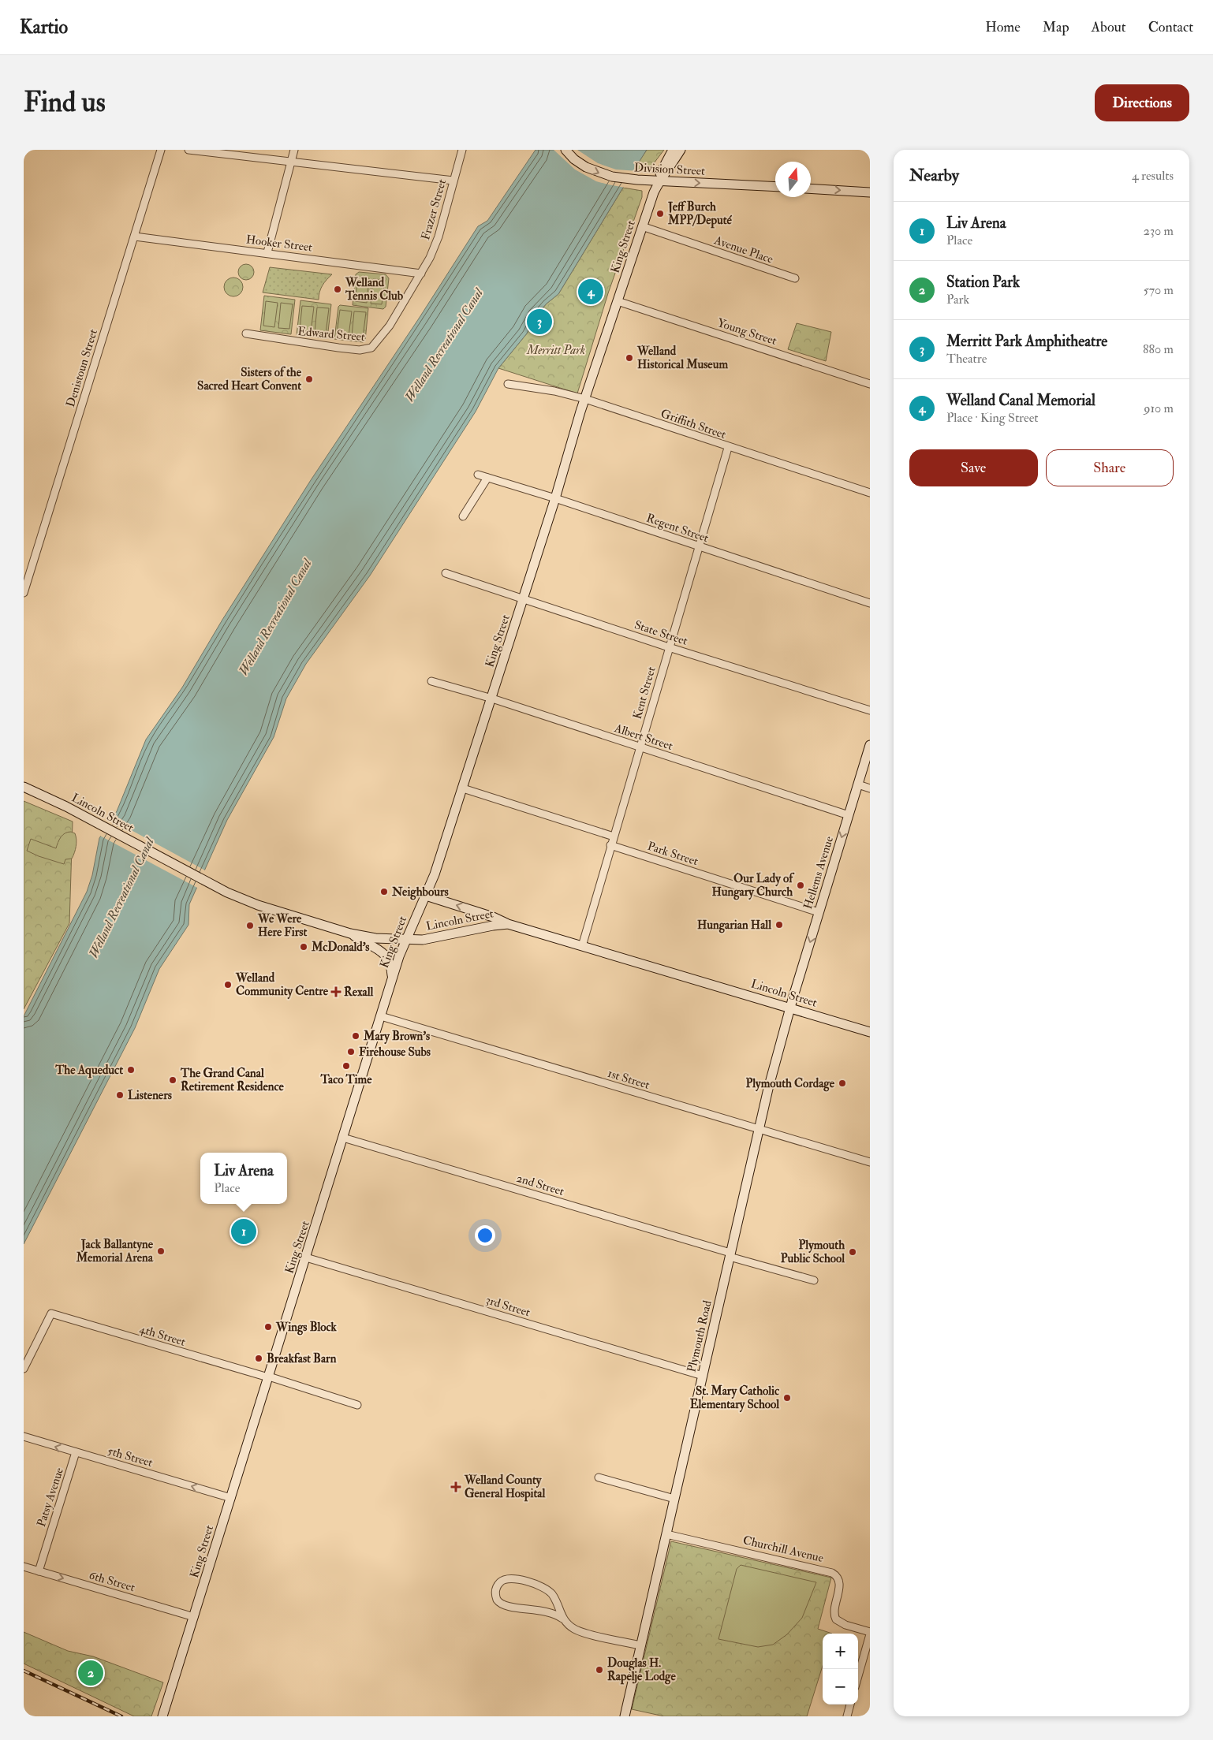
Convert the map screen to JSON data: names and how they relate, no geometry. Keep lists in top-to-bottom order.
{
  "streets": {
    "main road": [
      "Division Street",
      "King Street",
      "Lincoln Street",
      "Hellems Avenue",
      "Plymouth Road"
    ],
    "street": [
      "Frazer Street",
      "Hooker Street",
      "Avenue Place",
      "Young Street",
      "Edward Street",
      "Denistoun Street",
      "Griffith Street",
      "Regent Street",
      "State Street",
      "Kent Street",
      "Albert Street",
      "Park Street",
      "1st Street",
      "2nd Street",
      "3rd Street",
      "4th Street",
      "5th Street",
      "Patsy Avenue",
      "Churchill Avenue",
      "6th Street"
    ]
  },
  "crossings": [
    ["Division Street", "King Street"],
    ["Frazer Street", "Hooker Street"],
    ["Frazer Street", "Edward Street"],
    ["Hooker Street", "Edward Street"],
    ["Hooker Street", "Denistoun Street"],
    ["King Street", "Avenue Place"],
    ["King Street", "Young Street"],
    ["King Street", "Griffith Street"],
    ["King Street", "Regent Street"],
    ["King Street", "State Street"],
    ["King Street", "Albert Street"],
    ["King Street", "Lincoln Street"],
    ["King Street", "1st Street"],
    ["King Street", "2nd Street"],
    ["King Street", "3rd Street"],
    ["King Street", "4th Street"],
    ["King Street", "5th Street"],
    ["King Street", "6th Street"],
    ["Griffith Street", "Kent Street"],
    ["Regent Street", "Kent Street"],
    ["State Street", "Kent Street"],
    ["Kent Street", "Albert Street"],
    ["Kent Street", "Lincoln Street"],
    ["Kent Street", "Park Street"],
    ["Albert Street", "Hellems Avenue"],
    ["Lincoln Street", "Hellems Avenue"],
    ["Lincoln Street", "Plymouth Road"],
    ["Park Street", "Hellems Avenue"],
    ["Hellems Avenue", "Plymouth Road"],
    ["1st Street", "Plymouth Road"],
    ["2nd Street", "Plymouth Road"],
    ["3rd Street", "Plymouth Road"],
    ["Plymouth Road", "Churchill Avenue"],
    ["5th Street", "Patsy Avenue"],
    ["Patsy Avenue", "6th Street"]
  ],
  "one_way": [
    "Division Street",
    "Hellems Avenue",
    "5th Street",
    "6th Street"
  ],
  "water": ["Welland Recreational Canal"],
  "parks": ["Merritt Park"],
  "places": {
    "other": [
      "Jeff Burch MPP/Deputé",
      "Welland Tennis Club",
      "Welland Historical Museum",
      "Sisters of the Sacred Heart Convent",
      "Our Lady of Hungary Church",
      "Neighbours",
      "Hungarian Hall",
      "We Were Here First",
      "McDonald's",
      "Welland Community Centre",
      "Mary Brown's",
      "Firehouse Subs",
      "Taco Time",
      "The Aqueduct",
      "The Grand Canal Retirement Residence",
      "Plymouth Cordage",
      "Listeners",
      "Jack Ballantyne Memorial Arena",
      "Plymouth Public School",
      "Wings Block",
      "Breakfast Barn",
      "St. Mary Catholic Elementary School",
      "Douglas H. Rapelje Lodge"
    ],
    "health": ["Rexall", "Welland County General Hospital"]
  },
  "north": "top",
  "page": {
    "header": "Kartio",
    "nav": [
      "Home",
      "Map",
      "About",
      "Contact"
    ],
    "buttons": [
      "Directions",
      ["Save", "Share"]
    ],
    "title": "Find us",
    "heading": ["Nearby", "4 results"],
    "list": [
      {
        "mark": "1",
        "name": "Liv Arena",
        "note": "Place",
        "value": "230 m"
      },
      {
        "mark": "2",
        "name": "Station Park",
        "note": "Park",
        "value": "570 m"
      },
      {
        "mark": "3",
        "name": "Merritt Park Amphitheatre",
        "note": "Theatre",
        "value": "880 m"
      },
      {
        "mark": "4",
        "name": "Welland Canal Memorial",
        "note": "Place · King Street",
        "value": "910 m"
      }
    ],
    "pins": [
      "4",
      "3",
      "1",
      "2"
    ],
    "popup": ["Liv Arena", "Place"],
    "map_buttons": ["+", "−"]
  }
}
